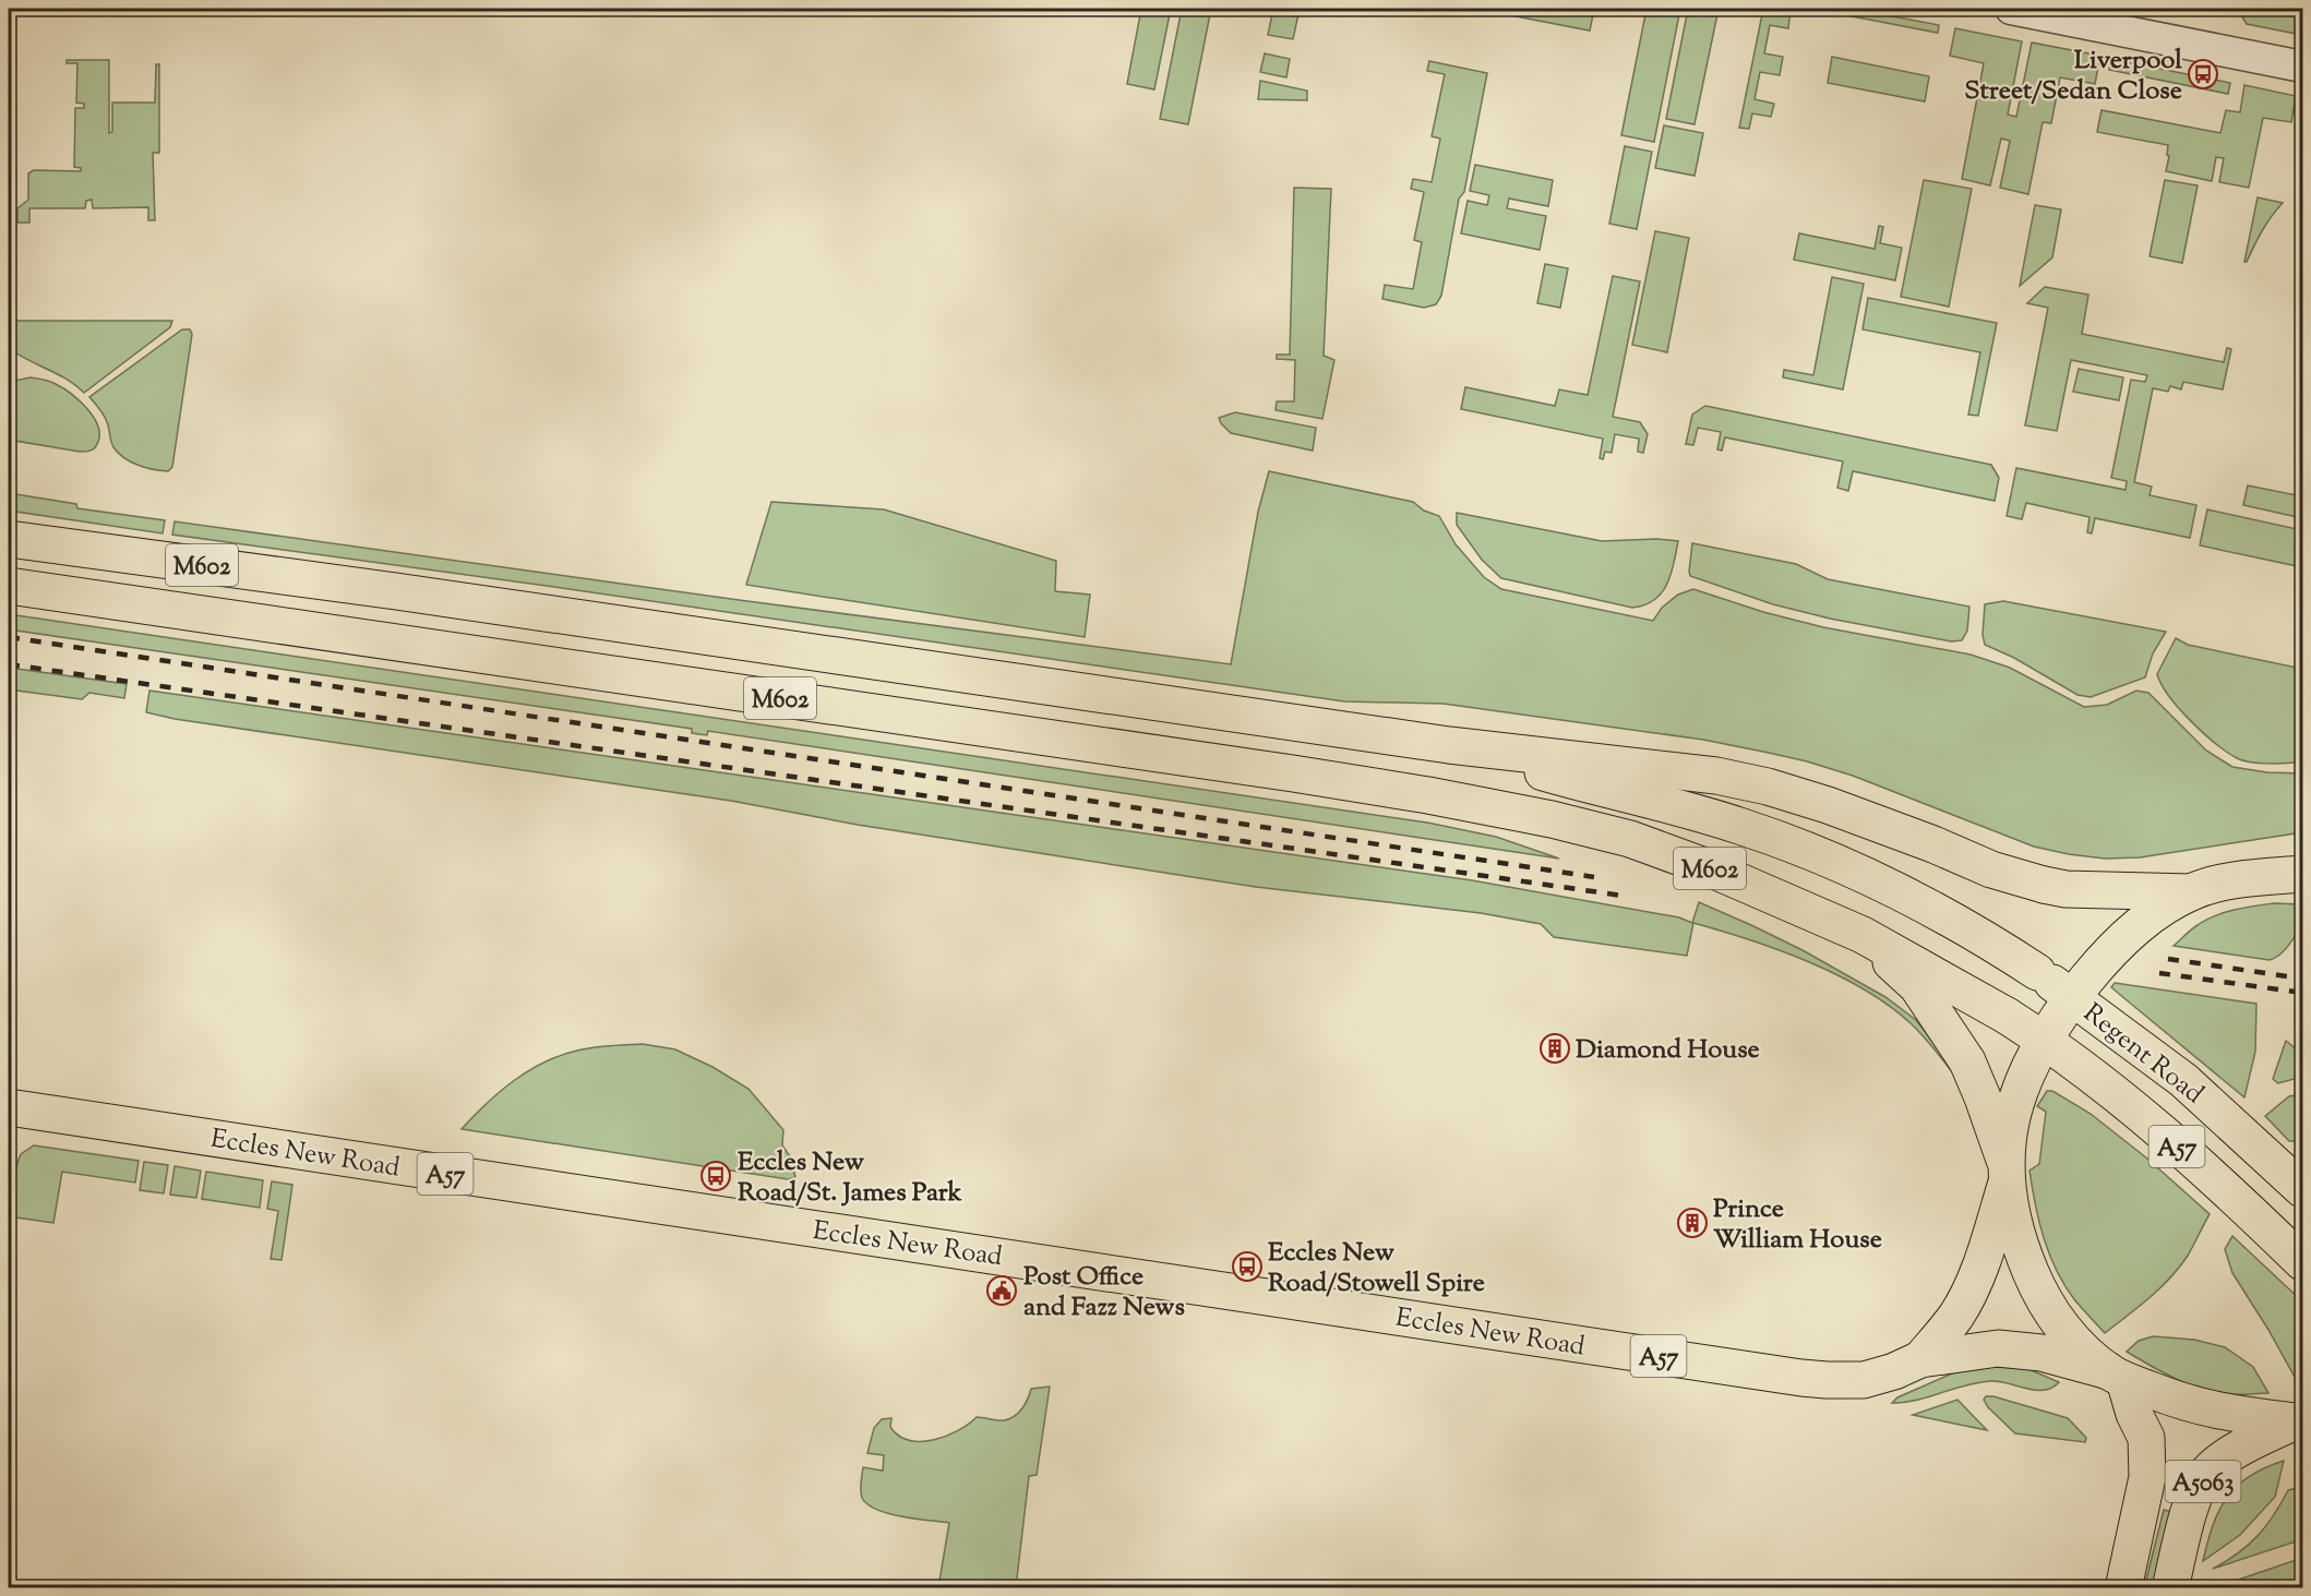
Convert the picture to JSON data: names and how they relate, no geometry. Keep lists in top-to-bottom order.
{
  "streets": {
    "main road": [
      "M602",
      "Regent Road",
      "A57",
      "Eccles New Road",
      "A5063"
    ]
  },
  "crossings": [
    ["M602", "Regent Road"],
    ["M602", "Eccles New Road"],
    ["Eccles New Road", "A5063"]
  ],
  "places": {
    "bus stop": ["Liverpool Street/Sedan Close", "Eccles New Road/St. James Park", "Eccles New Road/Stowell Spire"],
    "building": ["Diamond House", "Prince William House"],
    "public building": ["Post Office and Fazz News"]
  }
}
